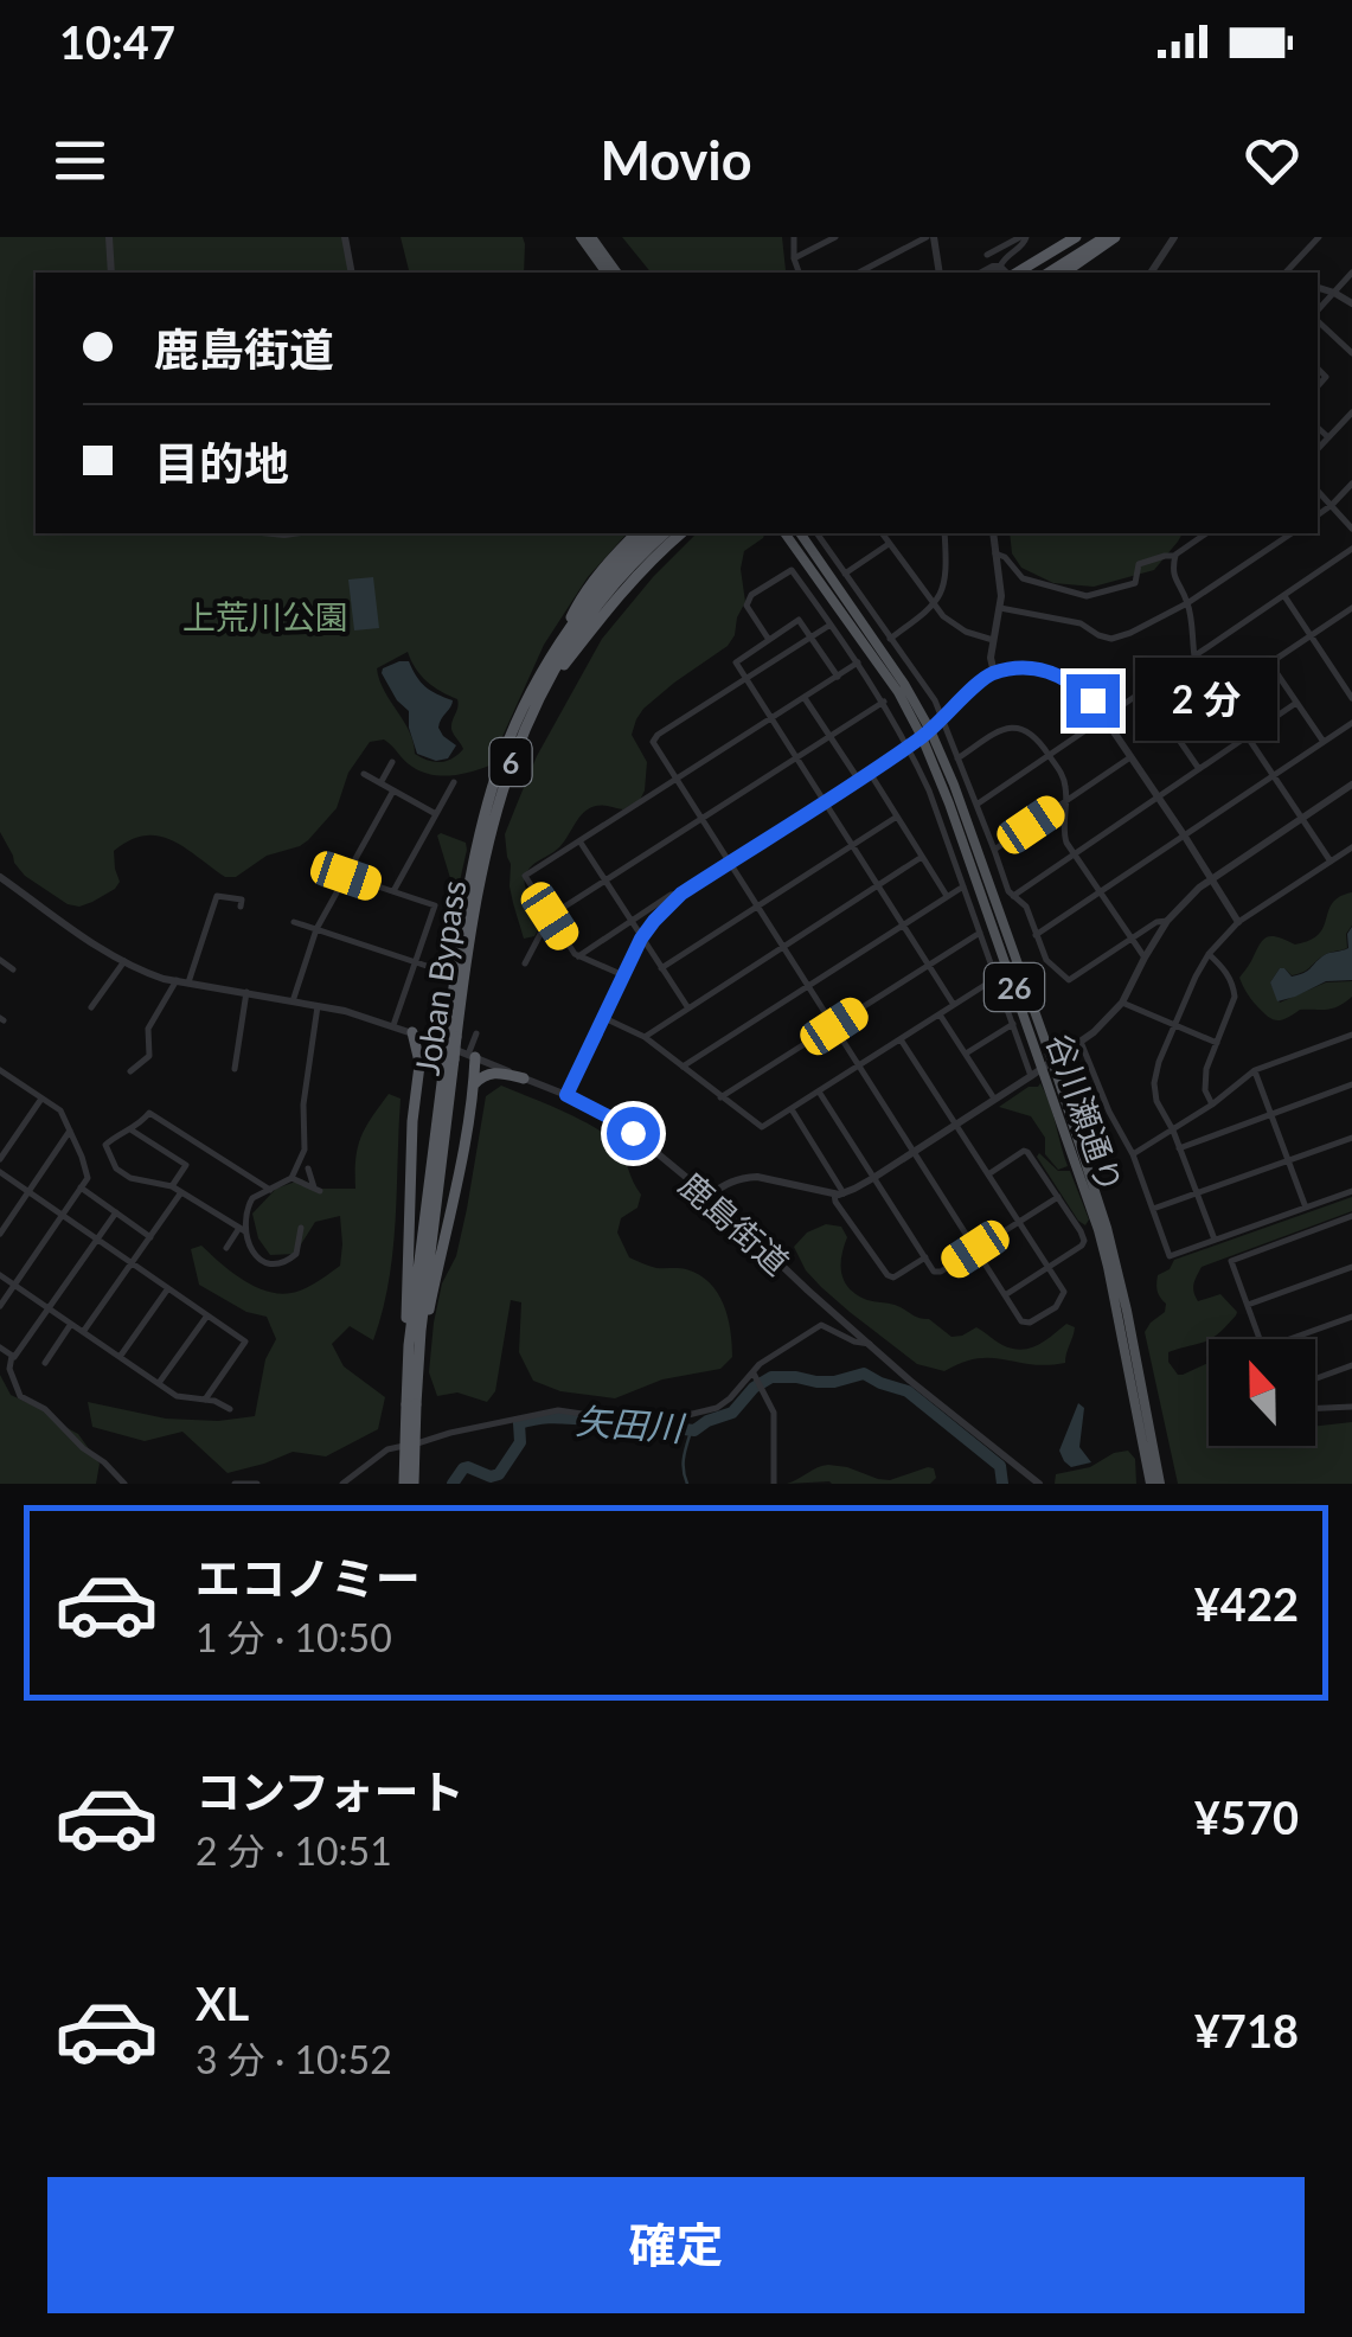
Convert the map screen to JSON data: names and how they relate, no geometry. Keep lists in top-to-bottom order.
{
  "streets": {
    "highway": ["6", "Joban Bypass"],
    "main road": ["26", "谷川瀬通り"],
    "street": ["鹿島街道"]
  },
  "crossings": [
    ["26", "谷川瀬通り"]
  ],
  "water": ["矢田川"],
  "parks": ["上荒川公園"],
  "north": "top",
  "page": {
    "status": "10:47",
    "header": "Movio",
    "banner": ["鹿島街道", "目的地"],
    "bubble": "2 分",
    "list": [
      {
        "name": "エコノミー",
        "note": "1 分 · 10:50",
        "value": "¥422"
      },
      {
        "name": "コンフォート",
        "note": "2 分 · 10:51",
        "value": "¥570"
      },
      {
        "name": "XL",
        "note": "3 分 · 10:52",
        "value": "¥718"
      }
    ],
    "buttons": "確定"
  }
}
